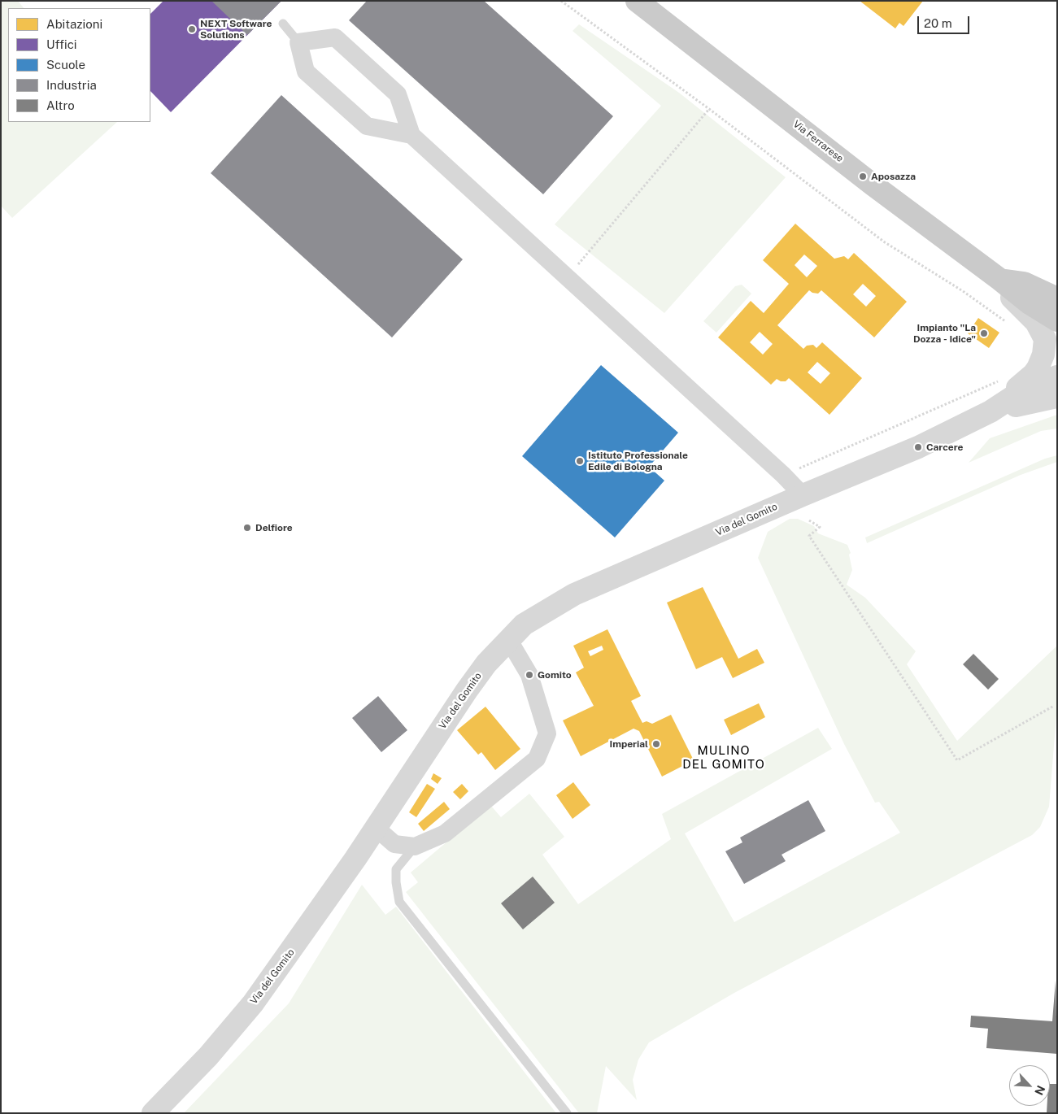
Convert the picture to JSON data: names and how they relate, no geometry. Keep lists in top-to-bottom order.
{
  "streets": {
    "main road": ["Via Ferrarese"],
    "street": ["Via del Gomito"]
  },
  "crossings": [
    ["Via Ferrarese", "Via del Gomito"]
  ],
  "districts": ["MULINO DEL GOMITO"],
  "places": [
    "NEXT Software Solutions",
    "Aposazza",
    "Impianto \"La Dozza - Idice\"",
    "Carcere",
    "Istituto Professionale Edile di Bologna",
    "Delfiore",
    "Gomito",
    "Imperial"
  ],
  "legend": [
    "Abitazioni",
    "Uffici",
    "Scuole",
    "Industria",
    "Altro"
  ],
  "scale_bar": "20 m",
  "north": "bottom right"
}
